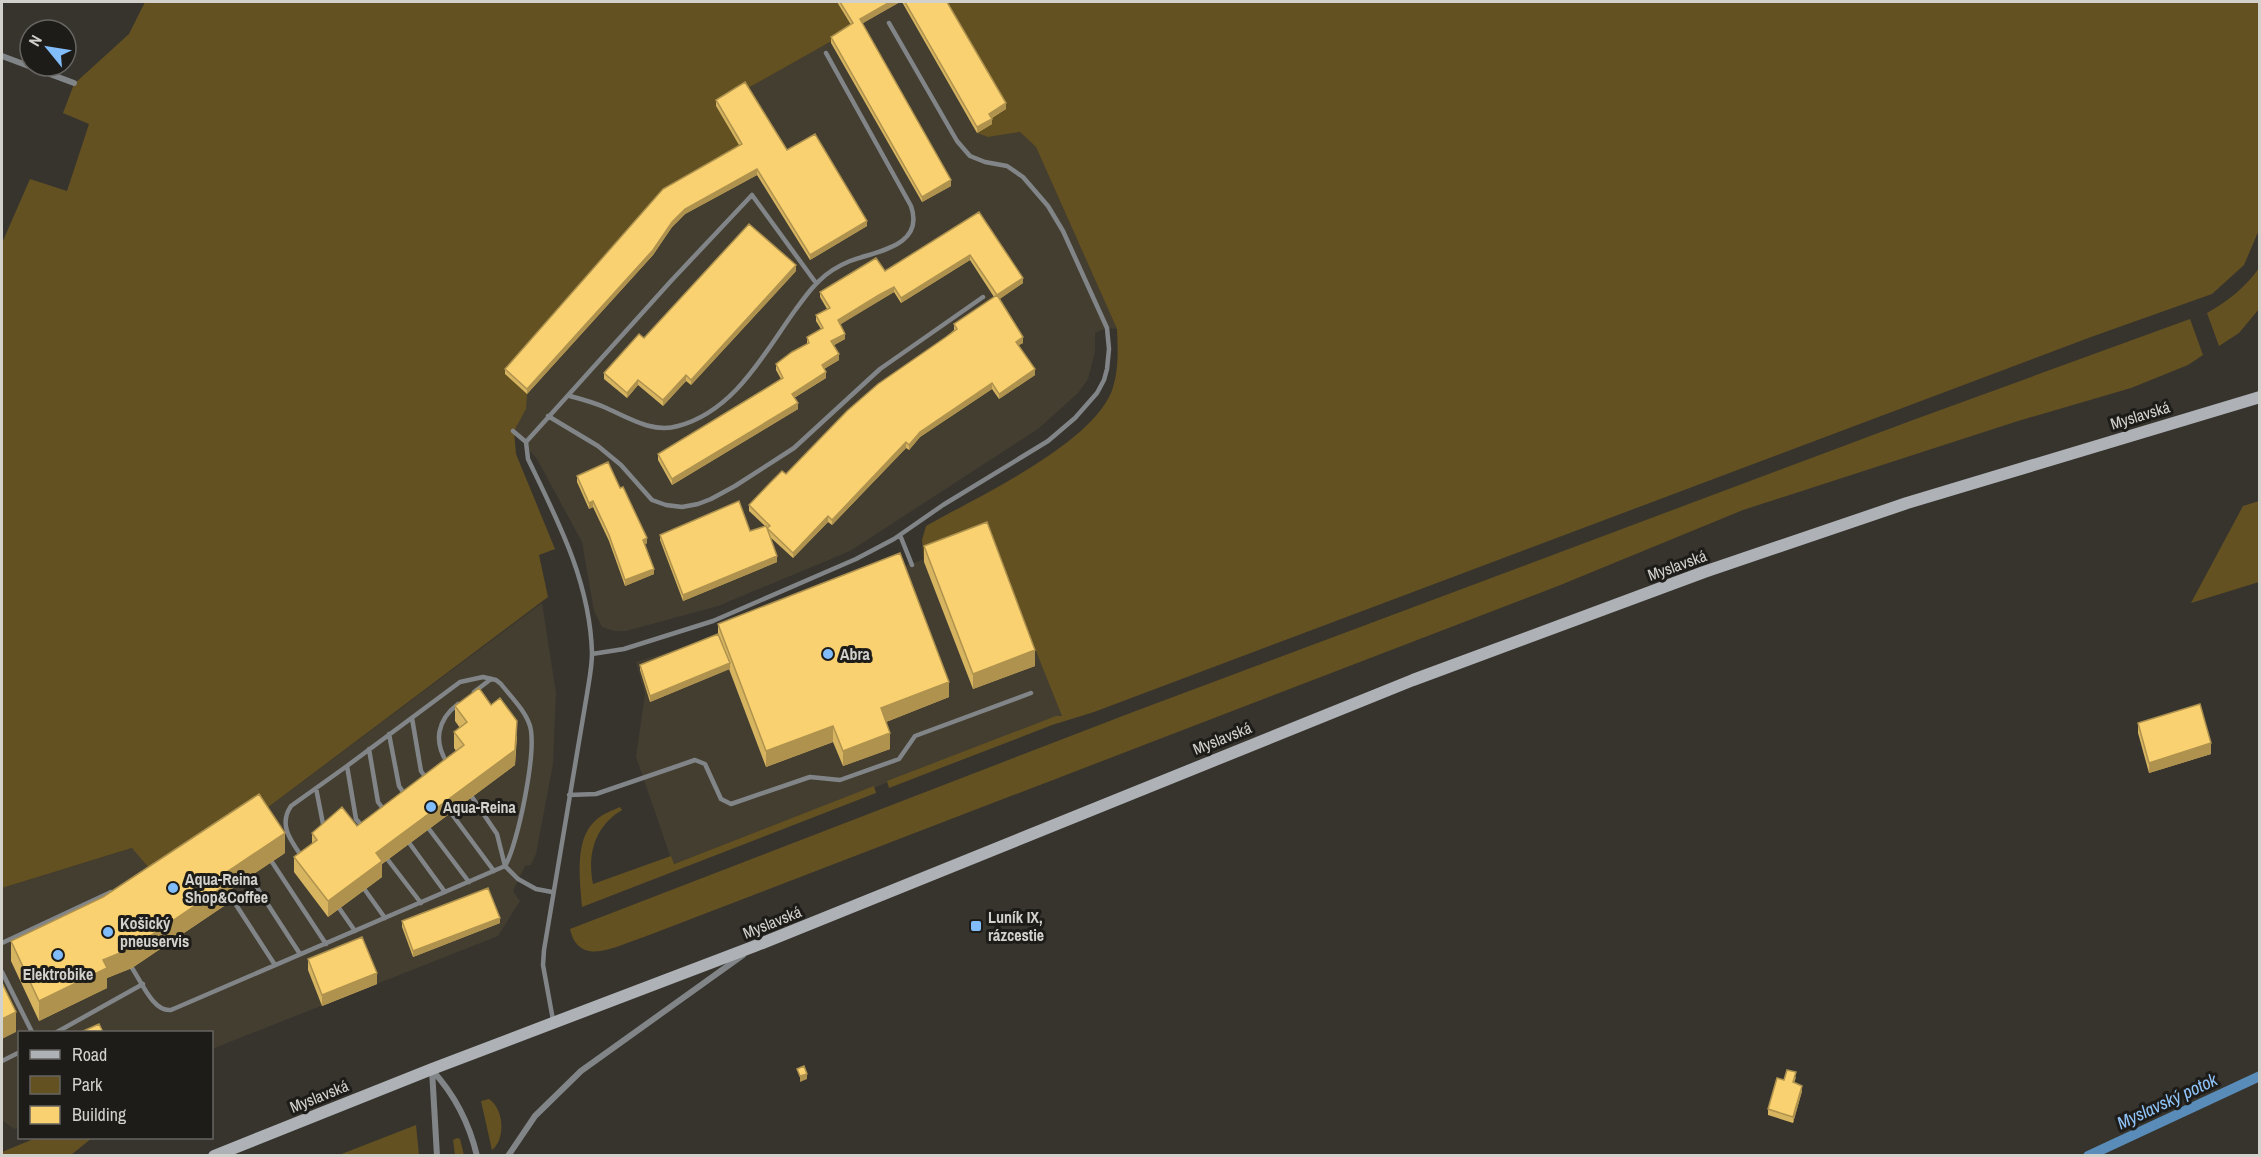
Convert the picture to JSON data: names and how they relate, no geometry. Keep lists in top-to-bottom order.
{
  "streets": {
    "street": ["Myslavská"]
  },
  "water": ["Myslavský potok"],
  "places": {
    "other": [
      "Abra",
      "Aqua-Reina",
      "Aqua-Reina Shop&Coffee",
      "Košický pneuservis",
      "Elektrobike"
    ],
    "transit": ["Luník IX, rázcestie"]
  },
  "legend": ["Road", "Park", "Building"],
  "north": "top left"
}
